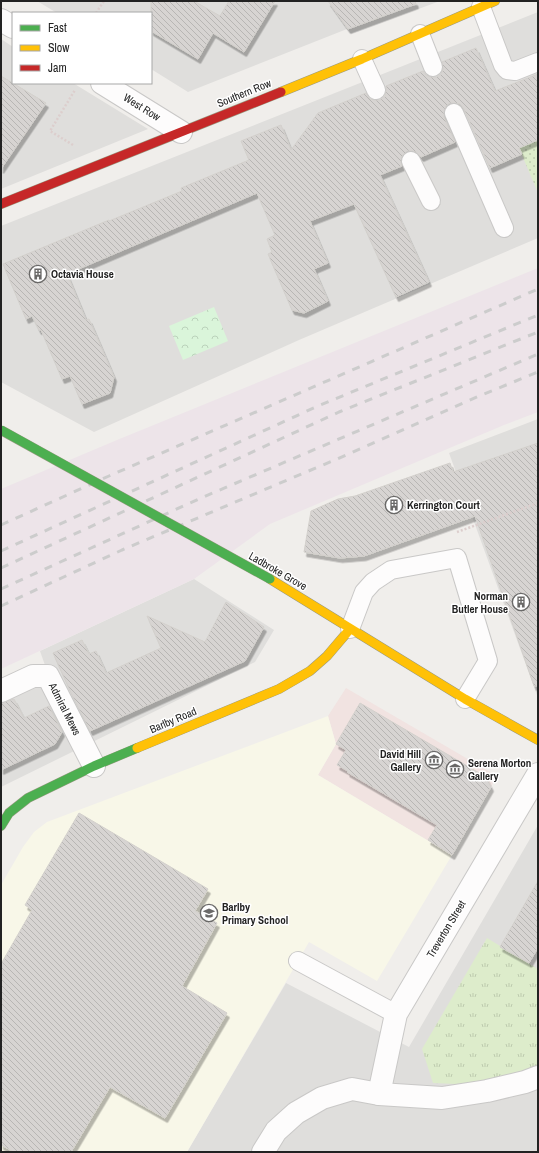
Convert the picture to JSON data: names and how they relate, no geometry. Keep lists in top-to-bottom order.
{
  "streets": {
    "street": [
      "Southern Row",
      "West Row",
      "Ladbroke Grove",
      "Admiral Mews",
      "Barlby Road",
      "Treverton Street"
    ]
  },
  "crossings": [
    ["Southern Row", "West Row"],
    ["Ladbroke Grove", "Barlby Road"],
    ["Admiral Mews", "Barlby Road"]
  ],
  "places": {
    "building": ["Octavia House", "Kerrington Court", "Norman Butler House"],
    "museum": ["David Hill Gallery", "Serena Morton Gallery"],
    "school or university": ["Barlby Primary School"]
  },
  "legend": ["Fast", "Slow", "Jam"]
}
